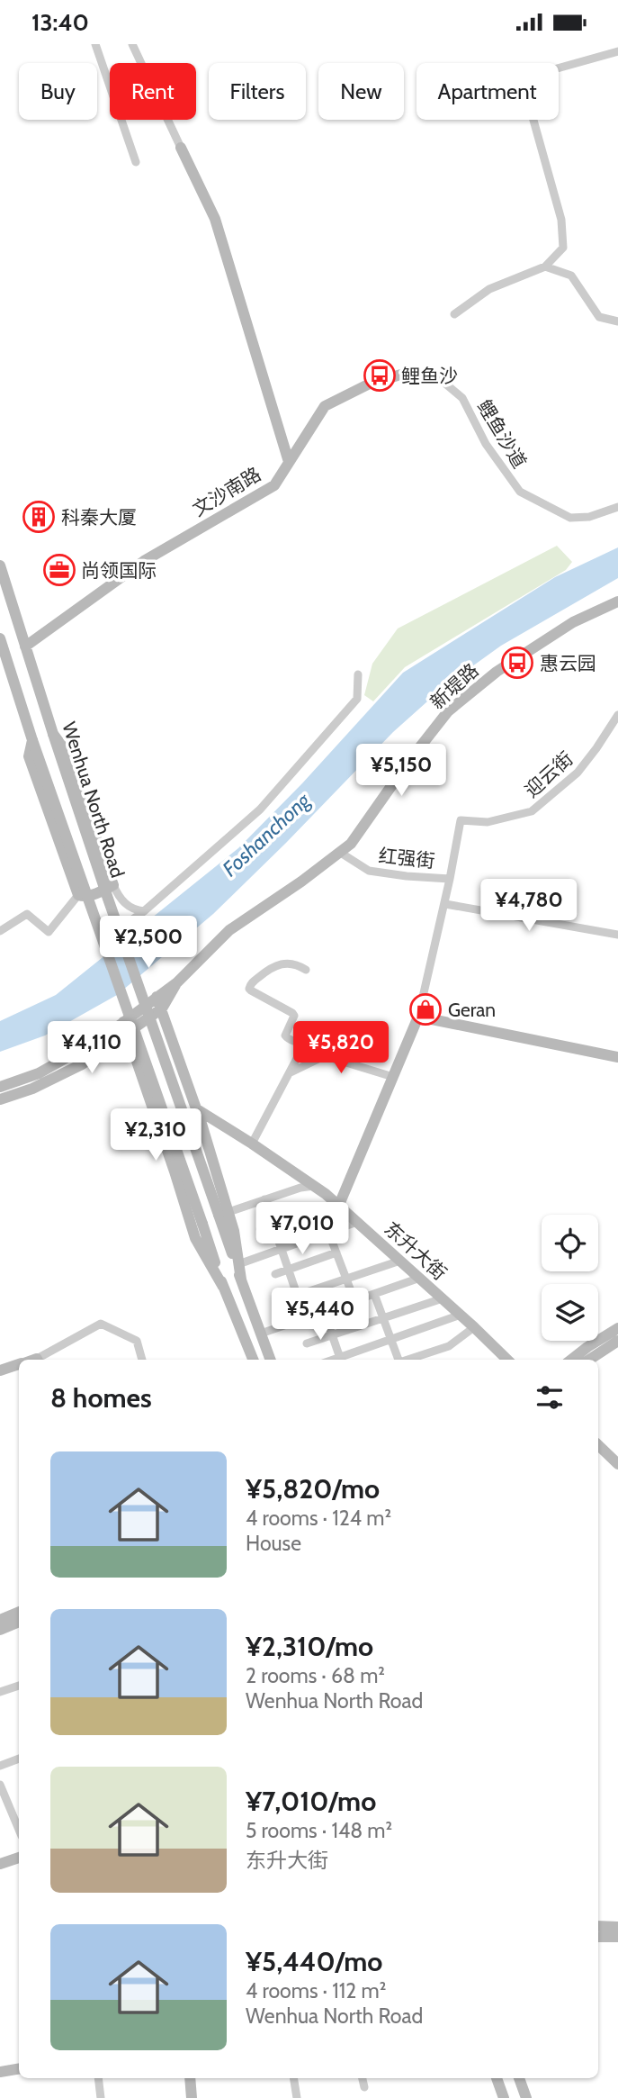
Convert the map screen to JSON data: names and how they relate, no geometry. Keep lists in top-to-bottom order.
{
  "streets": {
    "main road": [
      "文沙南路",
      "新堤路",
      "Wenhua North Road",
      "东升大街"
    ],
    "street": ["鲤鱼沙道", "迎云街", "红强街"]
  },
  "crossings": [
    ["鲤鱼沙道", "文沙南路"],
    ["文沙南路", "Wenhua North Road"],
    ["新堤路", "红强街"],
    ["迎云街", "红强街"]
  ],
  "water": ["Foshanchong"],
  "places": {
    "bus stop": ["鲤鱼沙", "惠云园"],
    "building": ["科秦大厦"],
    "office": ["尚领国际"],
    "shop": ["Geran"]
  },
  "page": {
    "status": "13:40",
    "chip": [
      "Buy",
      "Rent",
      "Filters",
      "New",
      "Apartment"
    ],
    "price": [
      "¥5,150",
      "¥4,780",
      "¥2,500",
      "¥4,110",
      "¥5,820",
      "¥2,310",
      "¥7,010",
      "¥5,440"
    ],
    "heading": "8 homes",
    "list": [
      {
        "name": "¥5,820/mo",
        "note": "4 rooms · 124 m² · House"
      },
      {
        "name": "¥2,310/mo",
        "note": "2 rooms · 68 m² · Wenhua North Road"
      },
      {
        "name": "¥7,010/mo",
        "note": "5 rooms · 148 m² · 东升大街"
      },
      {
        "name": "¥5,440/mo",
        "note": "4 rooms · 112 m² · Wenhua North Road"
      }
    ]
  }
}
